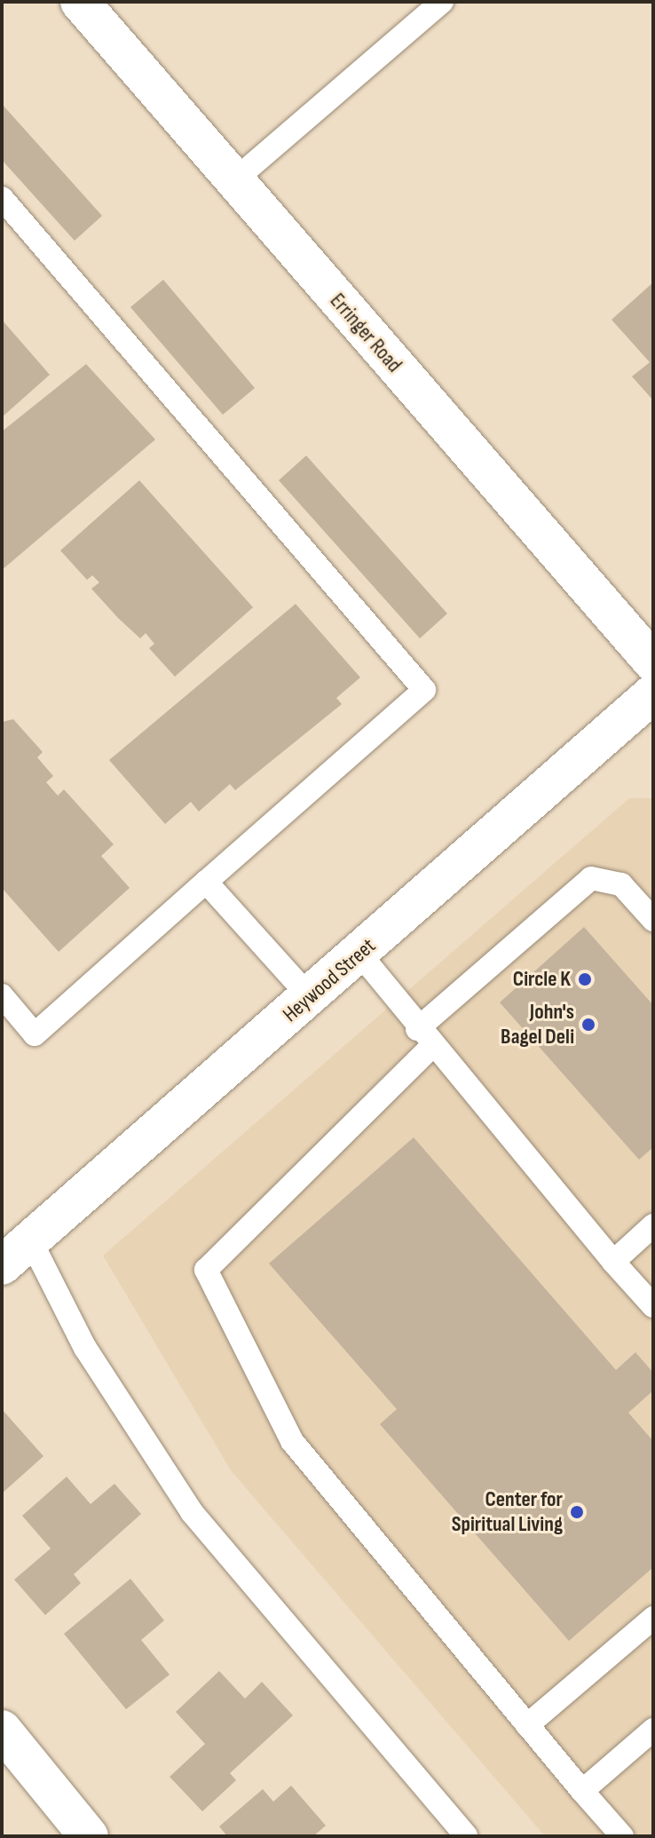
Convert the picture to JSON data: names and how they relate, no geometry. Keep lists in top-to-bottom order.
{
  "streets": {
    "street": ["Erringer Road", "Heywood Street"]
  },
  "places": ["Circle K", "John's Bagel Deli", "Center for Spiritual Living"]
}
